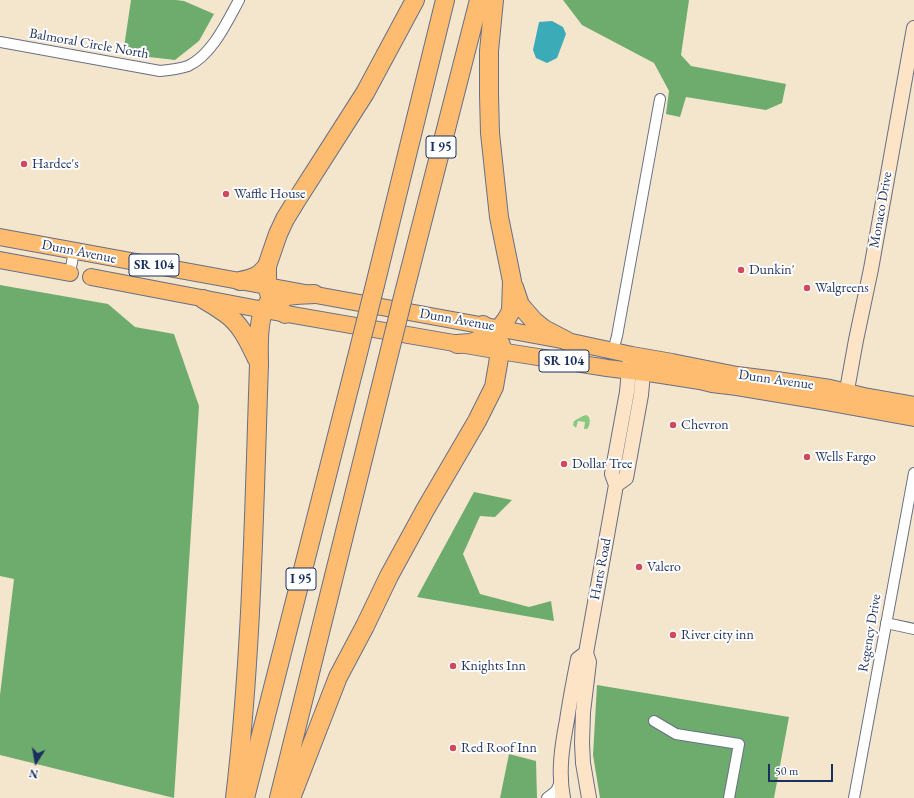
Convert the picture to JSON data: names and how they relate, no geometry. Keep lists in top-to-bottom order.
{
  "streets": {
    "highway": ["I 95"],
    "main road": ["Dunn Avenue", "SR 104"],
    "street": [
      "Balmoral Circle North",
      "Monaco Drive",
      "Harts Road",
      "Regency Drive"
    ]
  },
  "crossings": [
    ["Monaco Drive", "Dunn Avenue"],
    ["Dunn Avenue", "Harts Road"]
  ],
  "places": [
    "Hardee's",
    "Waffle House",
    "Dunkin'",
    "Walgreens",
    "Chevron",
    "Wells Fargo",
    "Dollar Tree",
    "Valero",
    "River city inn",
    "Knights Inn",
    "Red Roof Inn"
  ],
  "scale_bar": "50 m",
  "north": "bottom"
}
